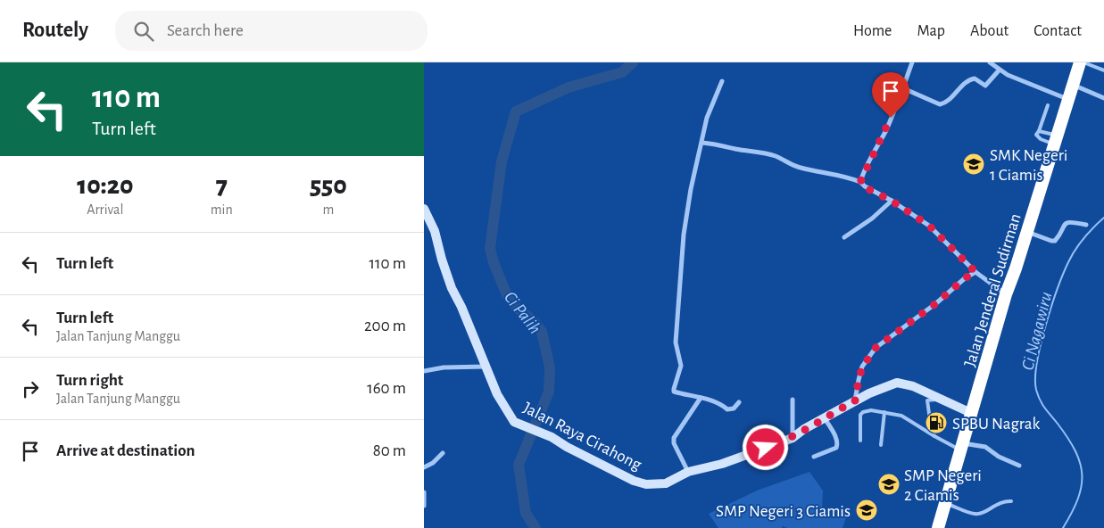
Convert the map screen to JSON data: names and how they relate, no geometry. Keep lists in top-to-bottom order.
{
  "streets": {
    "highway": ["Jalan Jenderal Sudirman"],
    "street": ["Jalan Raya Cirahong"]
  },
  "crossings": [
    ["Jalan Jenderal Sudirman", "Jalan Raya Cirahong"]
  ],
  "water": ["Ci Palih", "Ci Nagawiru"],
  "places": {
    "school or university": ["SMK Negeri 1 Ciamis", "SMP Negeri 2 Ciamis", "SMP Negeri 3 Ciamis"],
    "fuel station": ["SPBU Nagrak"]
  },
  "page": {
    "header": "Routely",
    "search": "Search here",
    "nav": [
      "Home",
      "Map",
      "About",
      "Contact"
    ],
    "turn": ["110 m", "Turn left"],
    "eta": [
      "10:20",
      "Arrival",
      "7",
      "min",
      "550",
      "m"
    ],
    "list": [
      {
        "name": "Turn left",
        "value": "110 m"
      },
      {
        "name": "Turn left",
        "note": "Jalan Tanjung Manggu",
        "value": "200 m"
      },
      {
        "name": "Turn right",
        "note": "Jalan Tanjung Manggu",
        "value": "160 m"
      },
      {
        "name": "Arrive at destination",
        "value": "80 m"
      }
    ]
  }
}
